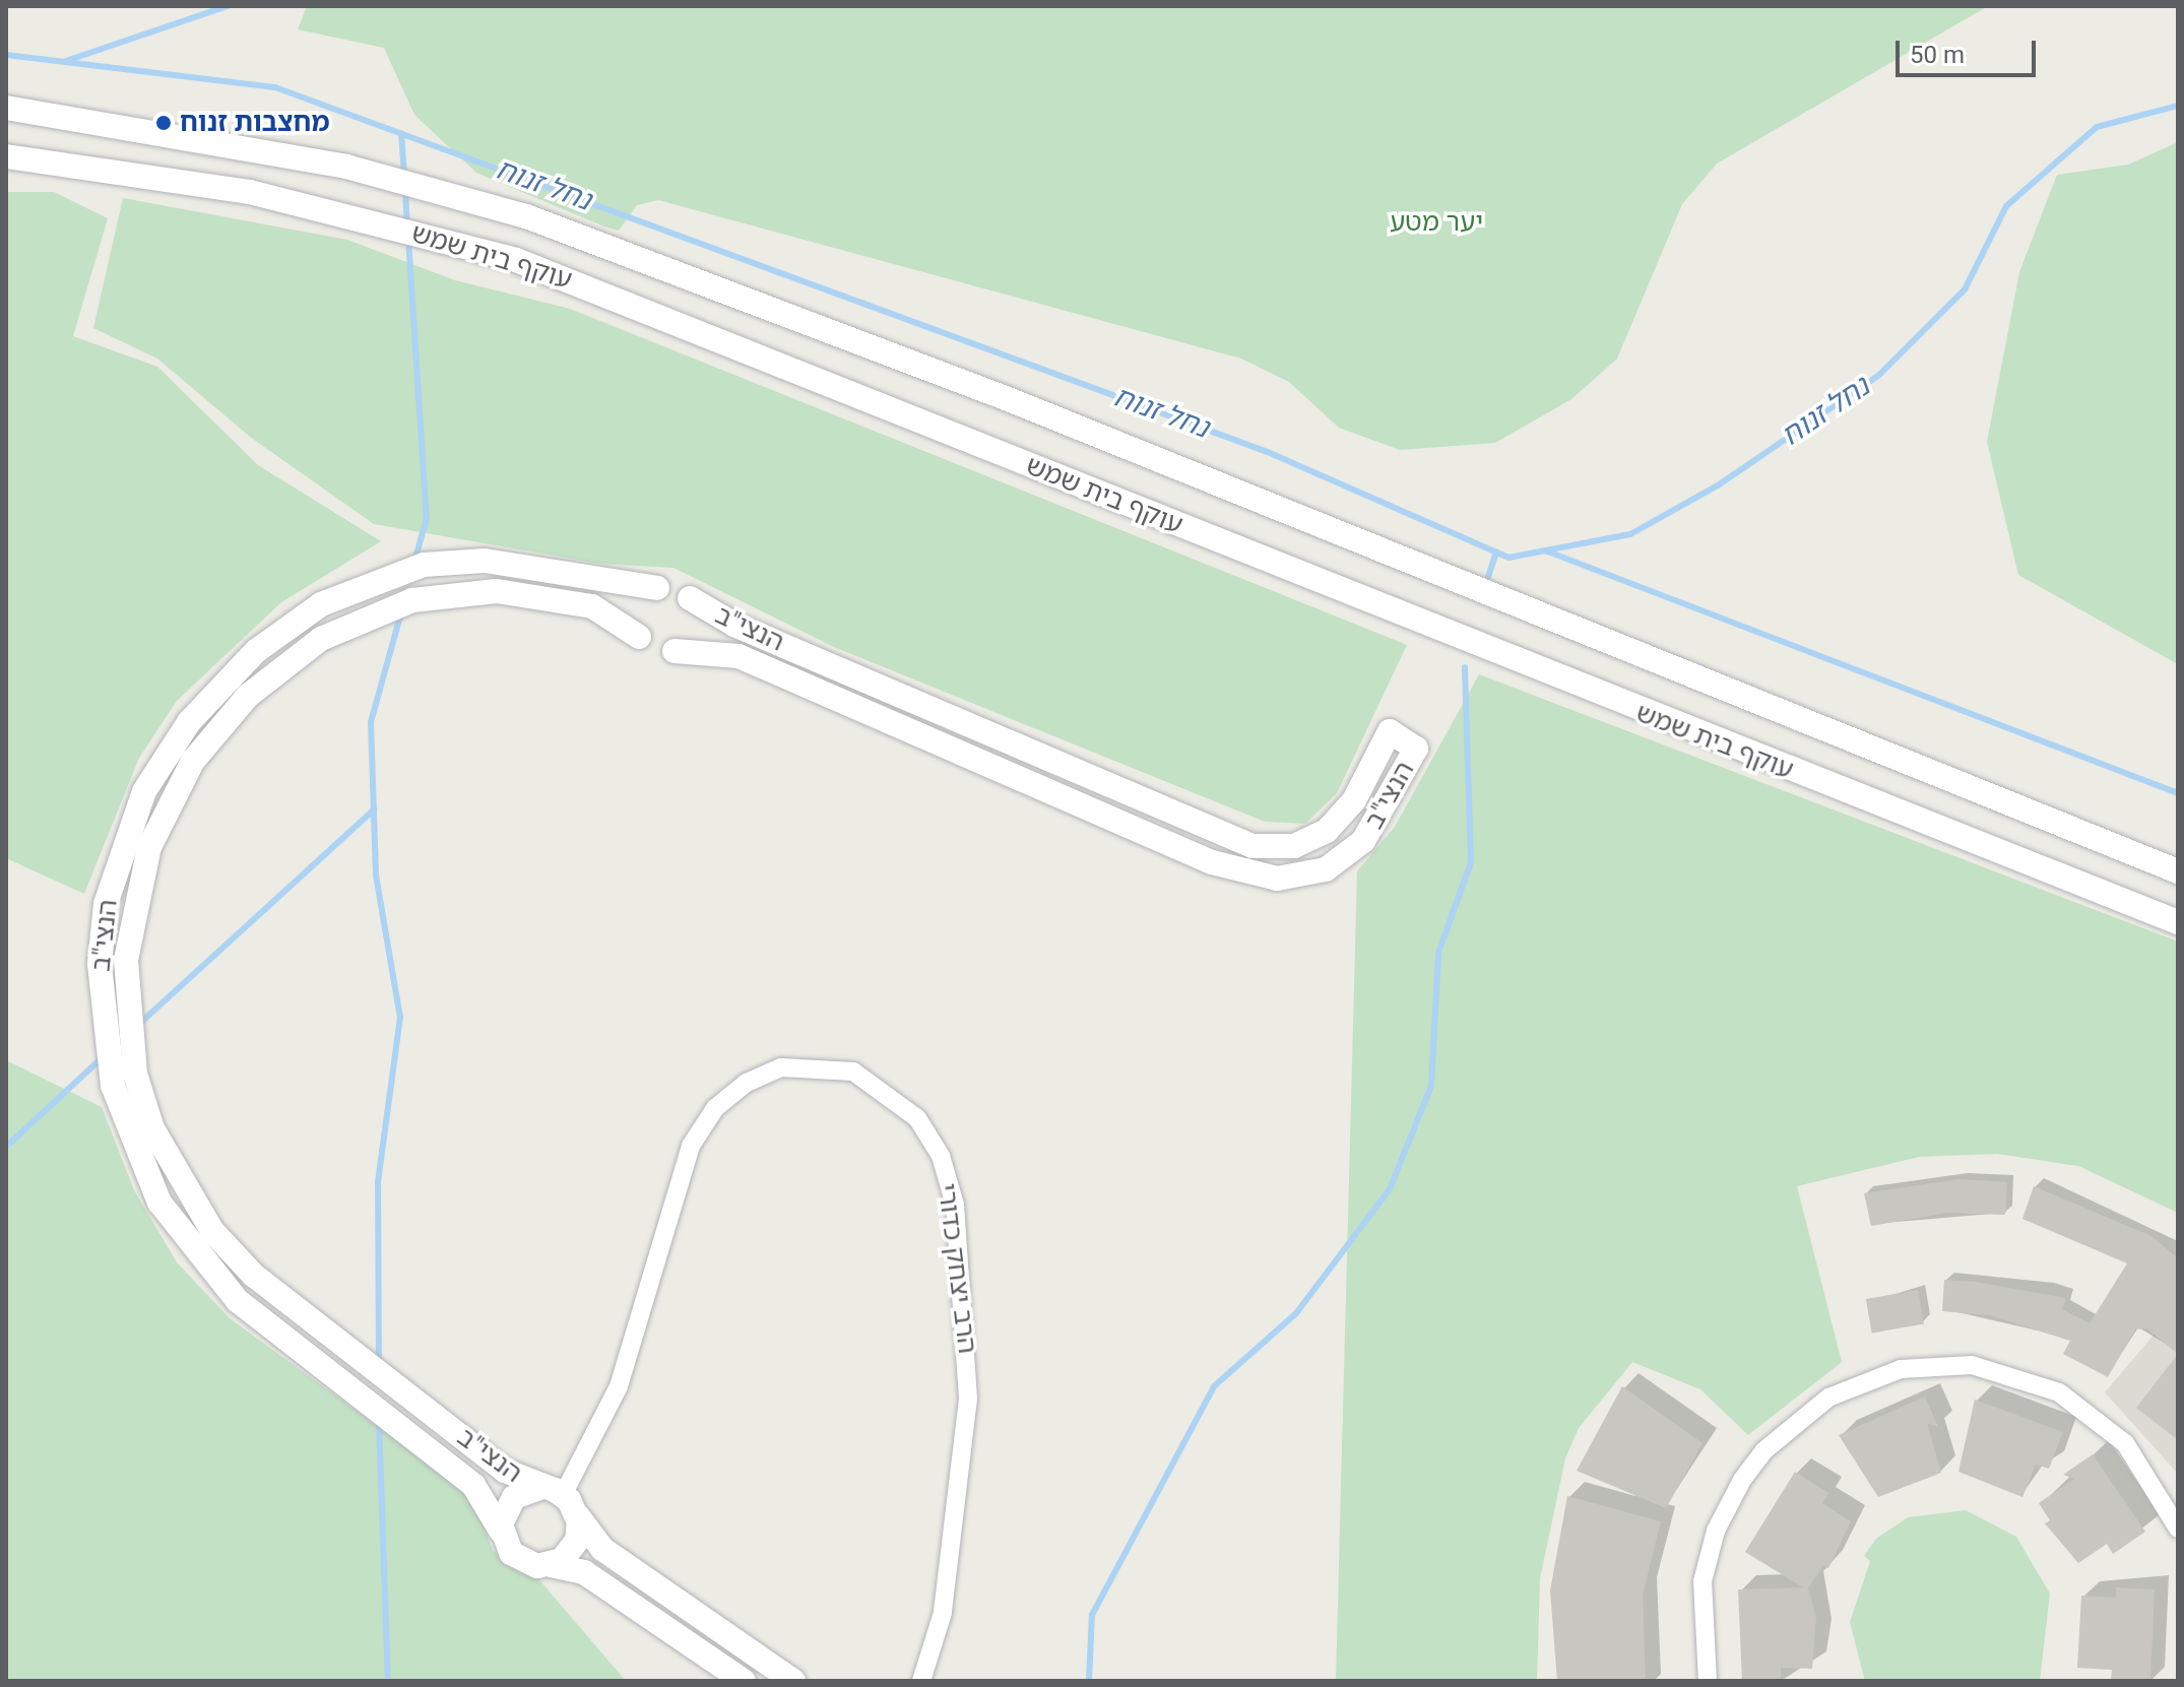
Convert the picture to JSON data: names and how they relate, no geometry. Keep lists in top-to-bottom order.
{
  "streets": {
    "street": ["עוקף בית שמש", "הנצי\"ב", "הרב יצחק כדורי"]
  },
  "crossings": [
    ["הנצי\"ב", "הרב יצחק כדורי"]
  ],
  "water": ["נחל זנוח"],
  "parks": ["יער מטע"],
  "places": ["מחצבות זנוח"],
  "scale_bar": "50 m"
}
